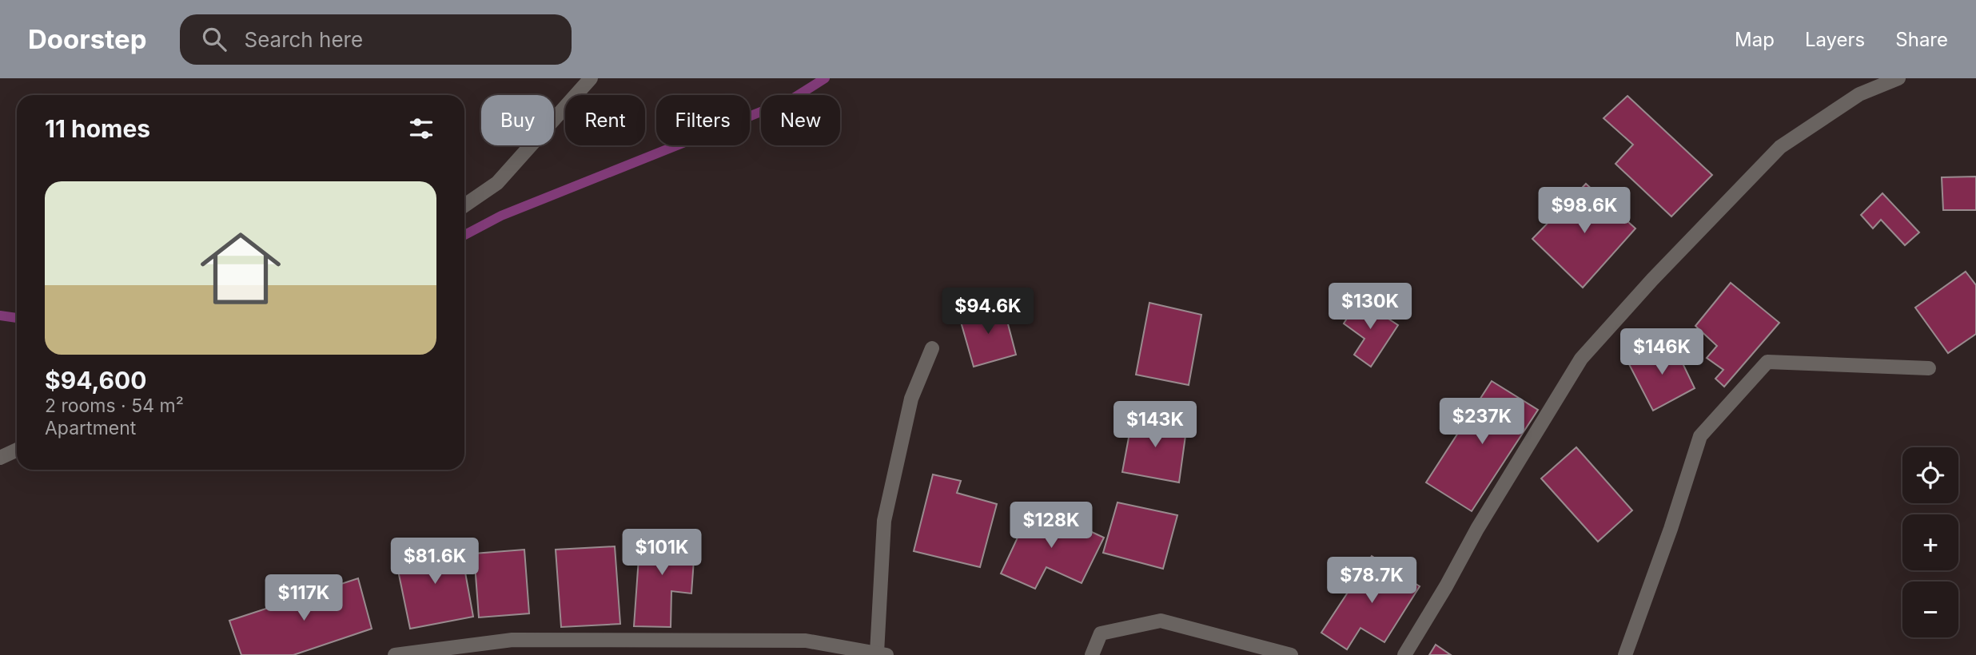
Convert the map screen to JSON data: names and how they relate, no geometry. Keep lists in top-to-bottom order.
{
  "page": {
    "header": "Doorstep",
    "search": "Search here",
    "nav": ["Map", "Layers", "Share"],
    "chip": [
      "Buy",
      "Rent",
      "Filters",
      "New"
    ],
    "heading": "11 homes",
    "list": [
      {
        "name": "$94,600",
        "note": "2 rooms · 54 m² · Apartment"
      }
    ],
    "price": [
      "$98.6K",
      "$130K",
      "$94.6K",
      "$146K",
      "$237K",
      "$143K",
      "$128K",
      "$101K",
      "$81.6K",
      "$78.7K",
      "$117K"
    ],
    "map_buttons": ["+", "−"]
  }
}
